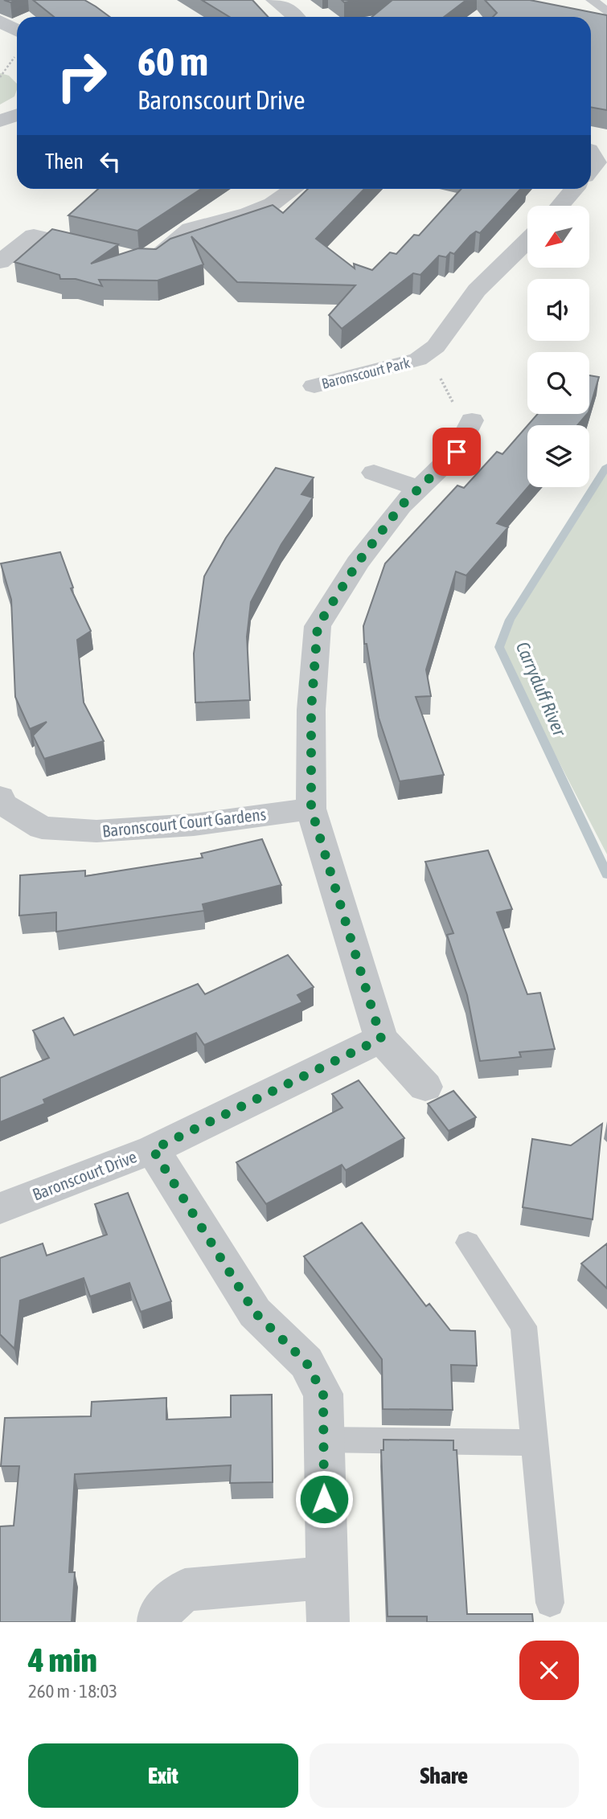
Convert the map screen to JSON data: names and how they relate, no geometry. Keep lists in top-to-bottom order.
{
  "streets": {
    "street": ["Baronscourt Park", "Baronscourt Court Gardens", "Baronscourt Drive"]
  },
  "water": ["Carryduff River"],
  "north": "bottom left",
  "page": {
    "turn": ["60 m", "Baronscourt Drive"],
    "then": "Then",
    "heading": ["4 min", "260 m · 18:03"],
    "buttons": ["Exit", "Share"]
  }
}
